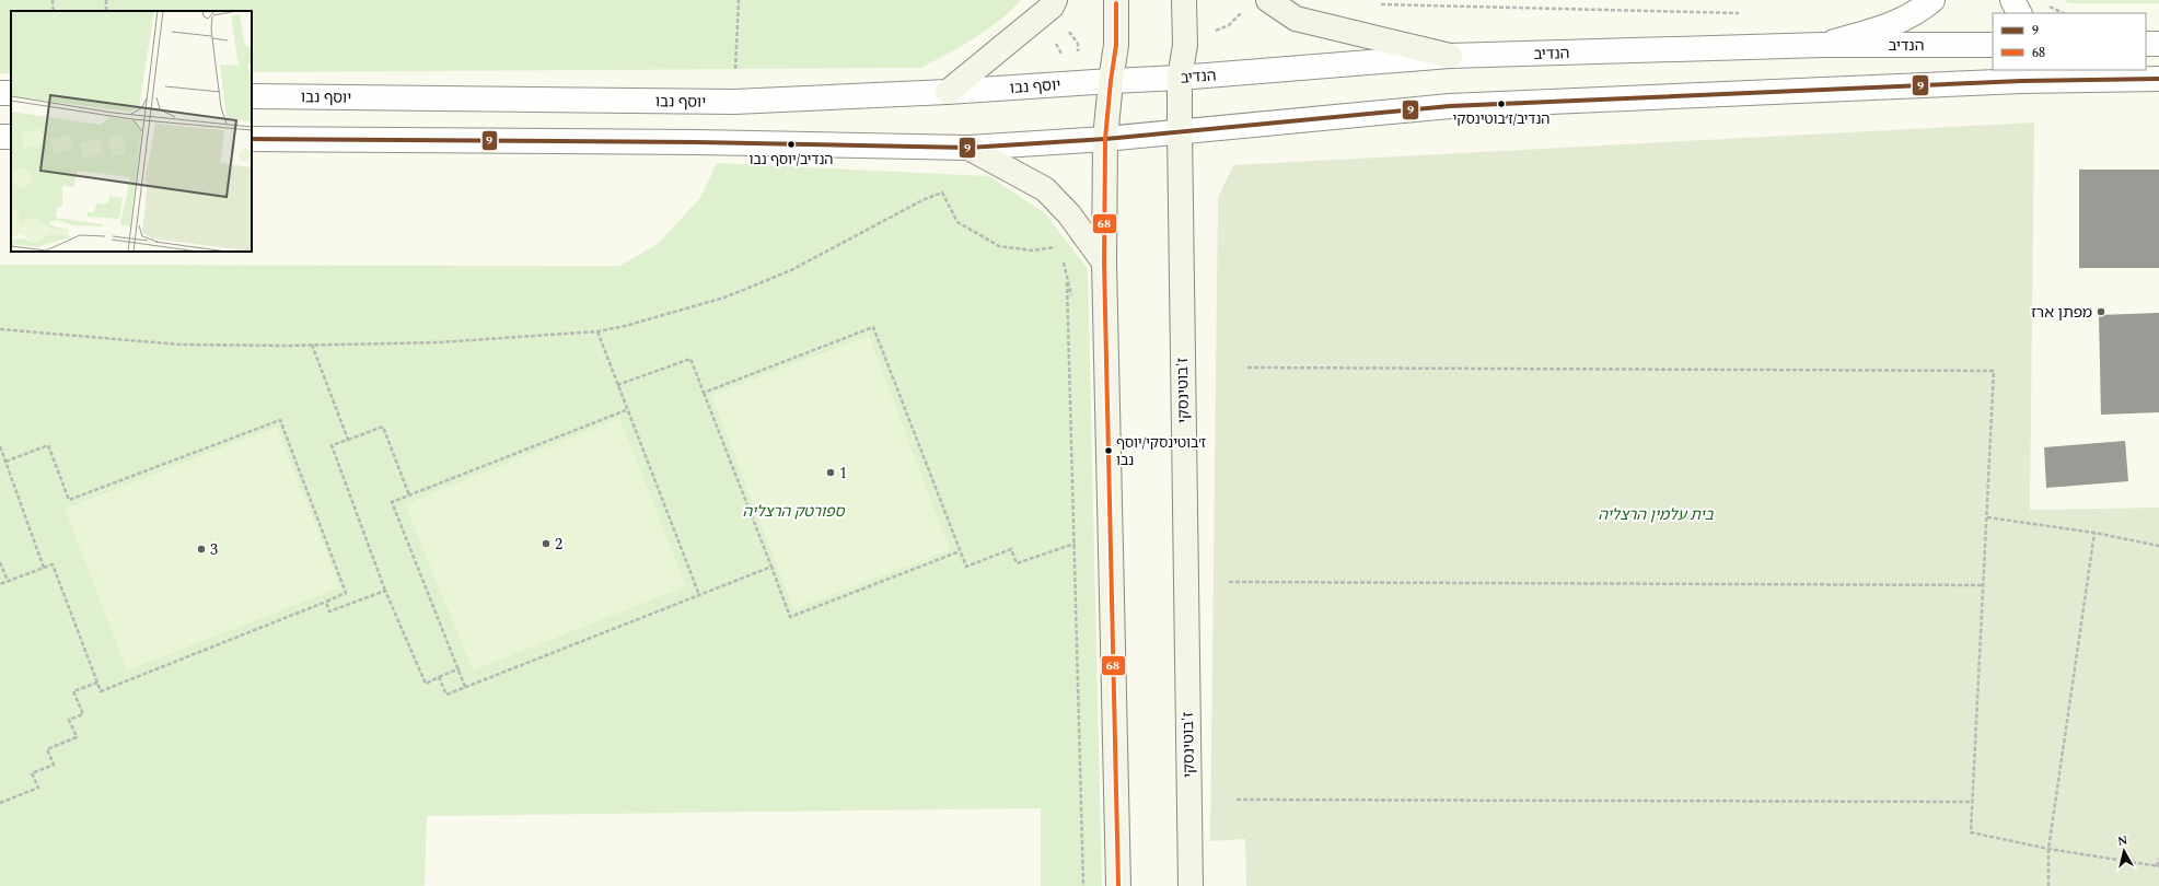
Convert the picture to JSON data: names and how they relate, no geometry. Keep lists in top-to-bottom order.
{
  "streets": {
    "main road": ["ז'בוטינסקי"],
    "street": ["הנדיב", "יוסף נבו"]
  },
  "crossings": [
    ["הנדיב", "יוסף נבו"],
    ["הנדיב", "ז'בוטינסקי"]
  ],
  "parks": ["ספורטק הרצליה", "בית עלמין הרצליה"],
  "places": [
    "הנדיב/ז׳בוטינסקי",
    "הנדיב/יוסף נבו",
    "מפתן ארז",
    "ז׳בוטינסקי/יוסף נבו",
    "1",
    "2",
    "3"
  ],
  "lines": ["transit line 68", "transit line 9"],
  "legend": ["9", "68"],
  "north": "top"
}
